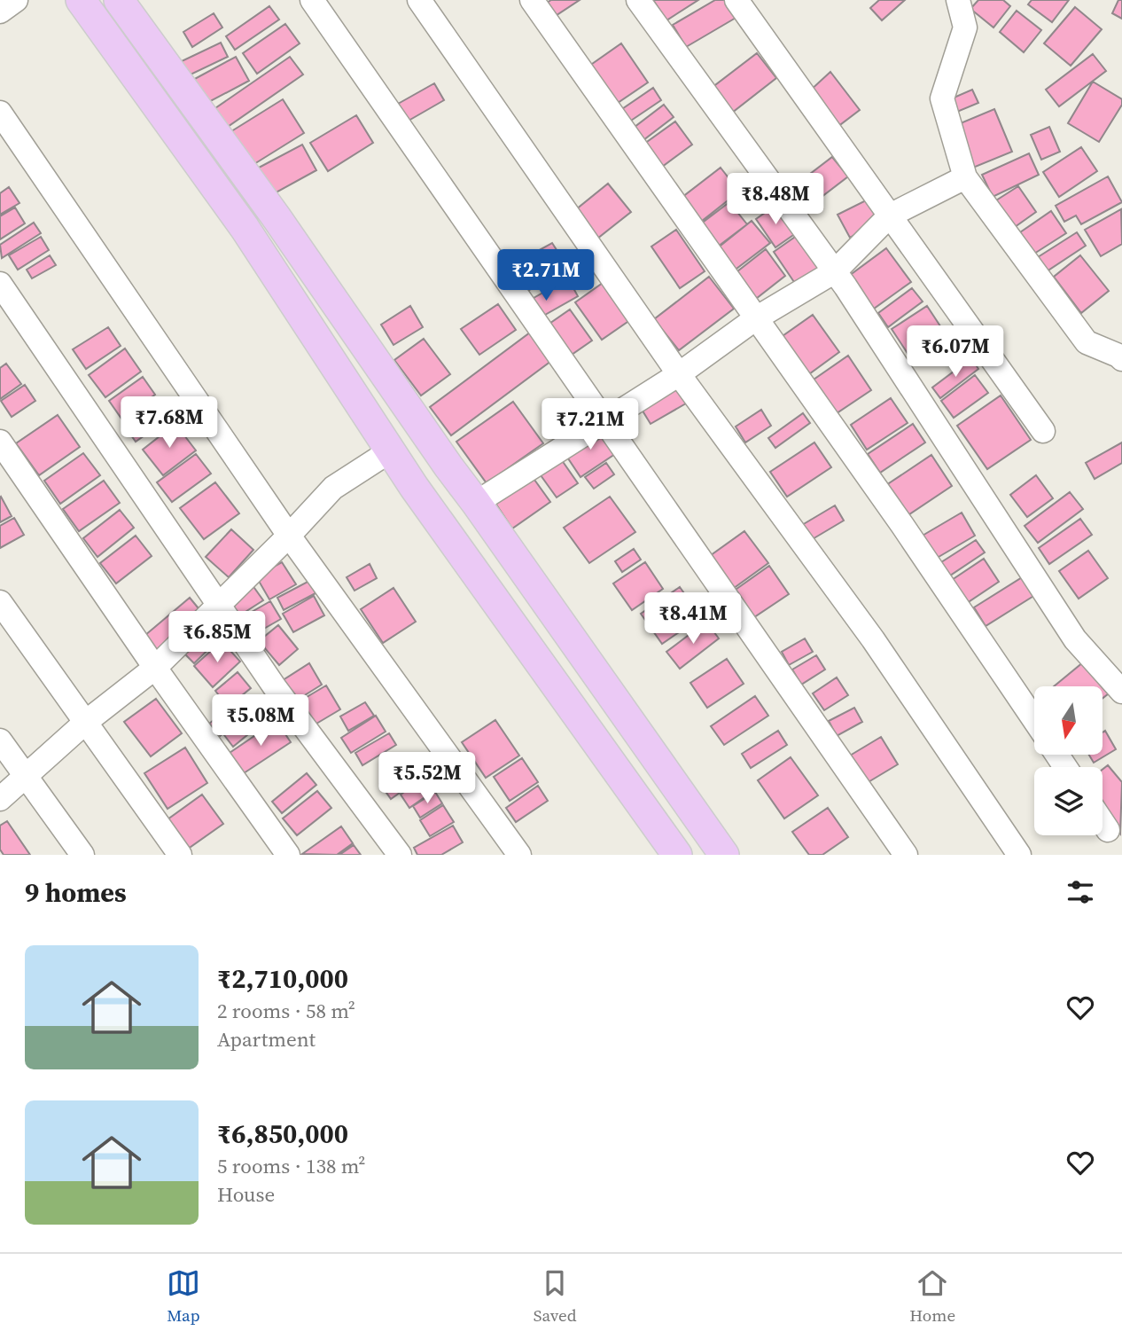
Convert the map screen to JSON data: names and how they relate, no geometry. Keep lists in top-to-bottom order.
{
  "north": "bottom",
  "page": {
    "price": [
      "₹8.48M",
      "₹2.71M",
      "₹6.07M",
      "₹7.68M",
      "₹7.21M",
      "₹8.41M",
      "₹6.85M",
      "₹5.08M",
      "₹5.52M"
    ],
    "heading": "9 homes",
    "list": [
      {
        "name": "₹2,710,000",
        "note": "2 rooms · 58 m² · Apartment"
      },
      {
        "name": "₹6,850,000",
        "note": "5 rooms · 138 m² · House"
      }
    ],
    "tabs": ["Map", "Saved", "Home"]
  }
}
